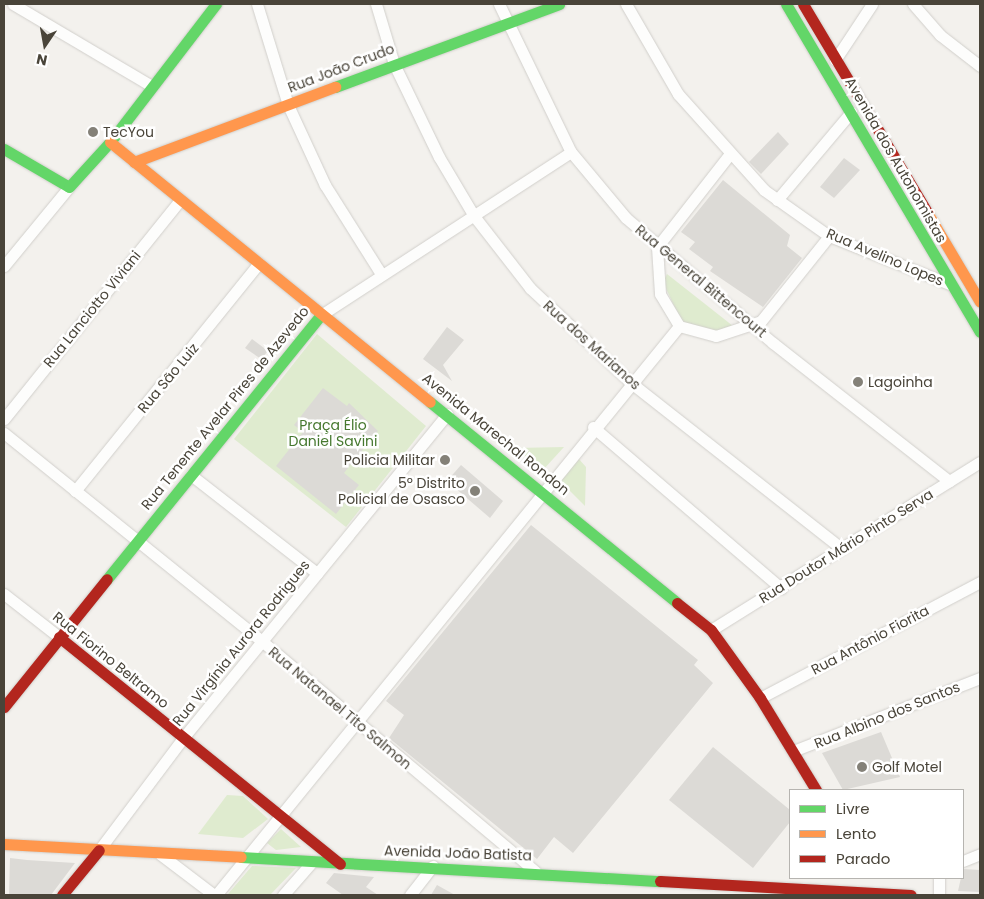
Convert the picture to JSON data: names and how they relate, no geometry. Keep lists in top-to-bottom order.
{
  "streets": {
    "main road": [
      "Rua João Crudo",
      "Avenida dos Autonomistas",
      "Rua Tenente Avelar Pires de Azevedo",
      "Avenida Marechal Rondon",
      "Rua Virgínia Aurora Rodrigues",
      "Rua Fiorino Beltramo",
      "Avenida João Batista"
    ],
    "street": [
      "Rua Avelino Lopes",
      "Rua General Bittencourt",
      "Rua Lanciotto Viviani",
      "Rua dos Marianos",
      "Rua São Luiz",
      "Rua Doutor Mário Pinto Serva",
      "Rua Antônio Fiorita",
      "Rua Natanael Tito Salmon",
      "Rua Albino dos Santos"
    ]
  },
  "crossings": [
    ["Rua João Crudo", "Rua General Bittencourt"],
    ["Rua João Crudo", "Rua dos Marianos"],
    ["Rua João Crudo", "Avenida Marechal Rondon"],
    ["Avenida dos Autonomistas", "Rua Avelino Lopes"],
    ["Rua General Bittencourt", "Rua Tenente Avelar Pires de Azevedo"],
    ["Rua General Bittencourt", "Rua Doutor Mário Pinto Serva"],
    ["Rua Lanciotto Viviani", "Avenida Marechal Rondon"],
    ["Rua dos Marianos", "Rua Tenente Avelar Pires de Azevedo"],
    ["Rua dos Marianos", "Rua Doutor Mário Pinto Serva"],
    ["Rua São Luiz", "Avenida Marechal Rondon"],
    ["Rua São Luiz", "Rua Natanael Tito Salmon"],
    ["Rua Tenente Avelar Pires de Azevedo", "Avenida Marechal Rondon"],
    ["Rua Tenente Avelar Pires de Azevedo", "Rua Fiorino Beltramo"],
    ["Rua Tenente Avelar Pires de Azevedo", "Rua Natanael Tito Salmon"],
    ["Avenida Marechal Rondon", "Rua Doutor Mário Pinto Serva"],
    ["Avenida Marechal Rondon", "Rua Antônio Fiorita"],
    ["Avenida Marechal Rondon", "Rua Virgínia Aurora Rodrigues"],
    ["Avenida Marechal Rondon", "Rua Albino dos Santos"],
    ["Rua Virgínia Aurora Rodrigues", "Rua Fiorino Beltramo"],
    ["Rua Virgínia Aurora Rodrigues", "Rua Natanael Tito Salmon"],
    ["Rua Virgínia Aurora Rodrigues", "Avenida João Batista"],
    ["Rua Fiorino Beltramo", "Avenida João Batista"],
    ["Rua Natanael Tito Salmon", "Avenida João Batista"]
  ],
  "parks": ["Praça Élio Daniel Savini"],
  "places": [
    "TecYou",
    "Lagoinha",
    "Policia Militar",
    "5º Distrito Policial de Osasco",
    "Golf Motel"
  ],
  "legend": ["Livre", "Lento", "Parado"],
  "north": "bottom"
}
